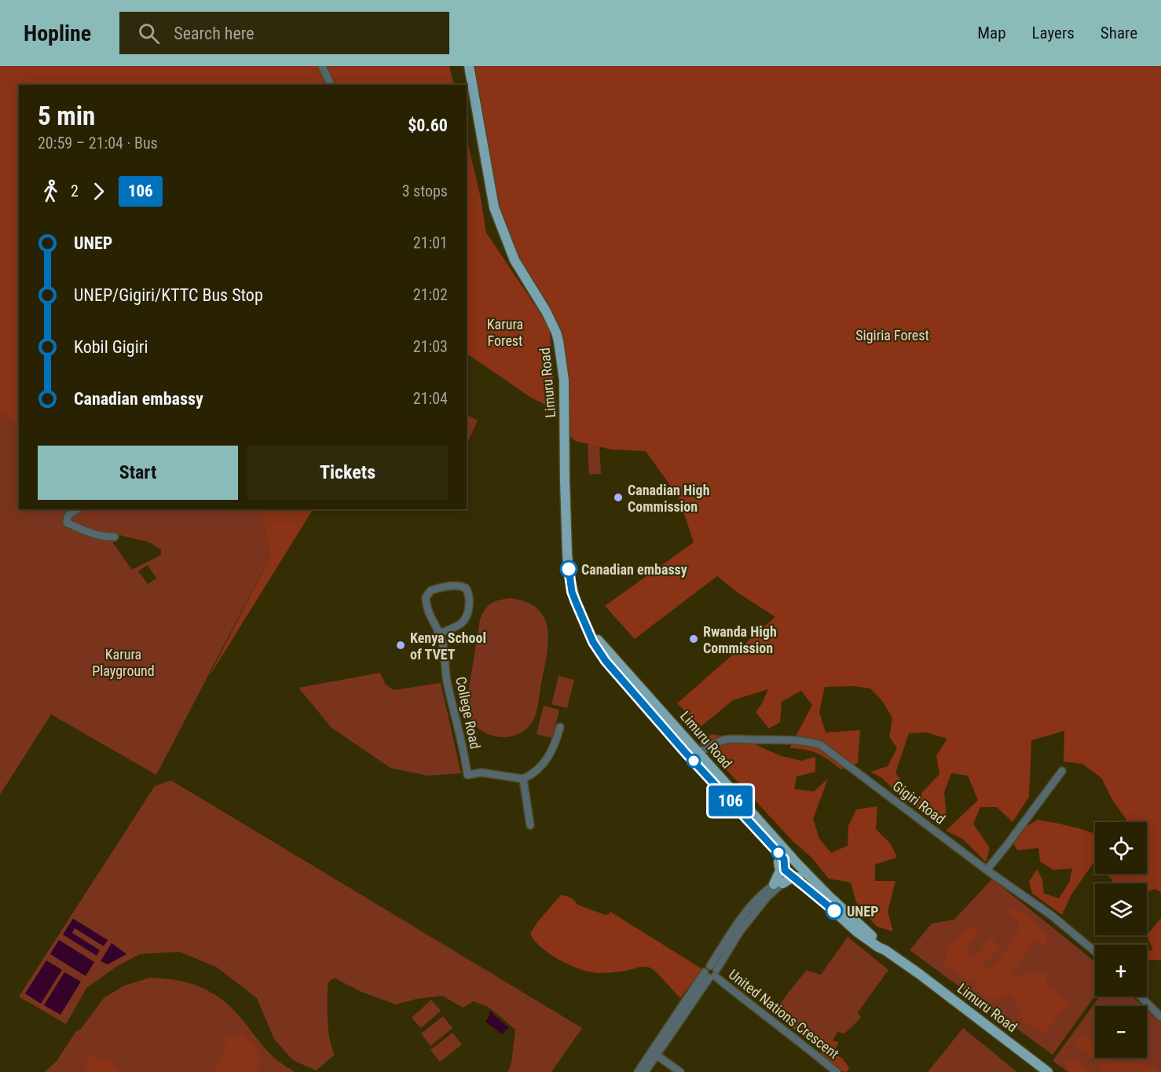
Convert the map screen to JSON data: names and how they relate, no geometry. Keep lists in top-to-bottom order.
{
  "streets": {
    "main road": ["Limuru Road"],
    "street": ["College Road", "Gigiri Road", "United Nations Crescent"]
  },
  "crossings": [
    ["Limuru Road", "Gigiri Road"]
  ],
  "parks": ["Karura Forest", "Sigiria Forest", "Karura Playground"],
  "places": [
    "Canadian High Commission",
    "Canadian embassy",
    "Rwanda High Commission",
    "Kenya School of TVET",
    "UNEP"
  ],
  "lines": ["bus line 106"],
  "page": {
    "header": "Hopline",
    "search": "Search here",
    "nav": ["Map", "Layers", "Share"],
    "on_map": "106",
    "heading": ["5 min", "20:59 – 21:04 · Bus", "$0.60"],
    "legs": ["2", "106", "3 stops"],
    "list": [
      {
        "name": "UNEP",
        "value": "21:01"
      },
      {
        "name": "UNEP/Gigiri/KTTC Bus Stop",
        "value": "21:02"
      },
      {
        "name": "Kobil Gigiri",
        "value": "21:03"
      },
      {
        "name": "Canadian embassy",
        "value": "21:04"
      }
    ],
    "buttons": ["Start", "Tickets"],
    "map_buttons": ["+", "−"]
  }
}
